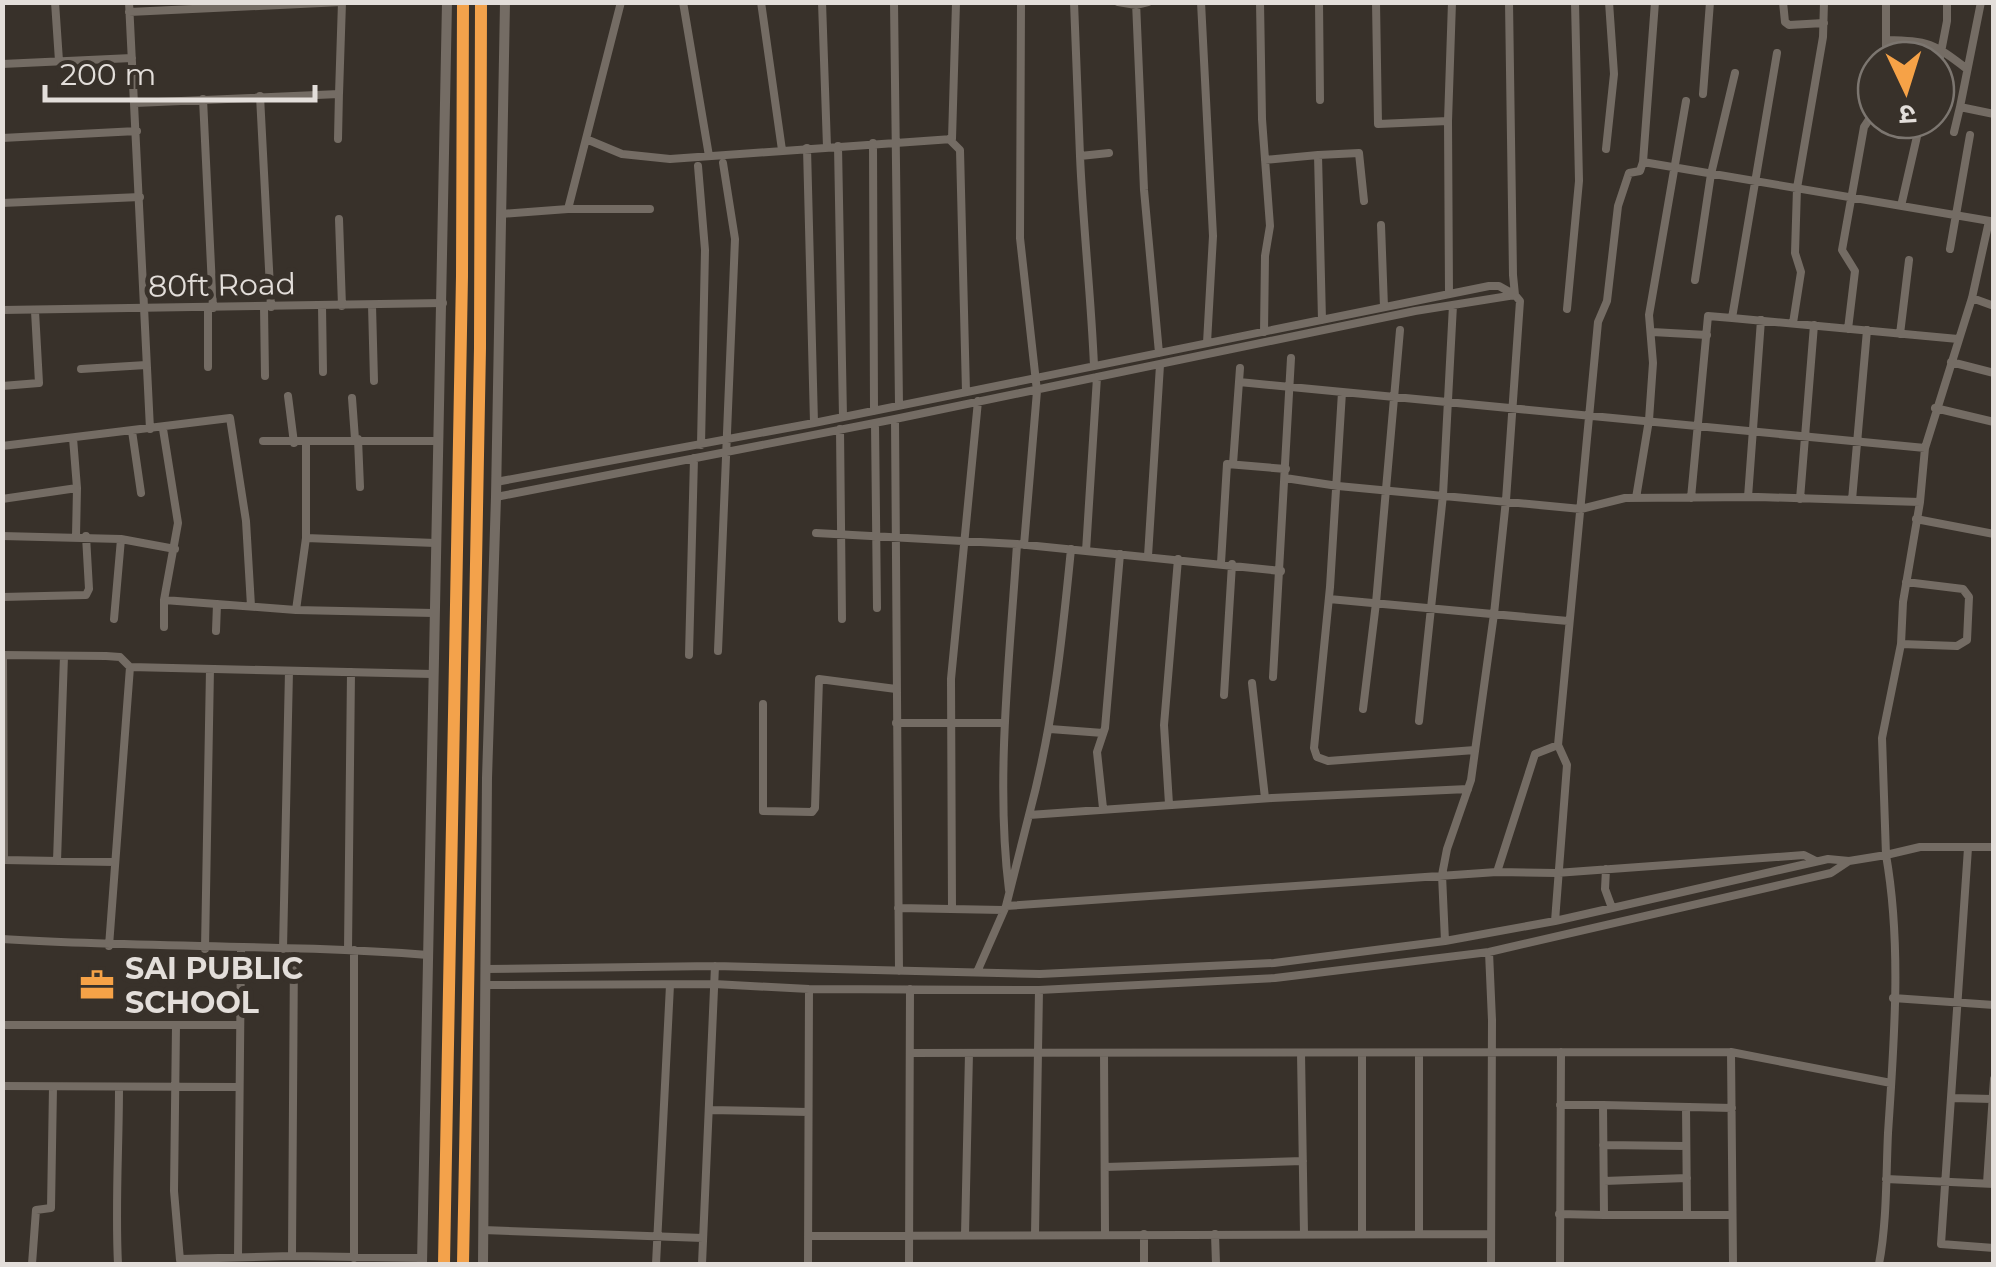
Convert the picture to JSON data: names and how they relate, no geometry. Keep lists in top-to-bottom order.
{
  "streets": {
    "street": ["80ft Road"]
  },
  "places": {
    "office": ["SAI PUBLIC SCHOOL"]
  },
  "scale_bar": "200 m",
  "north": "bottom"
}
